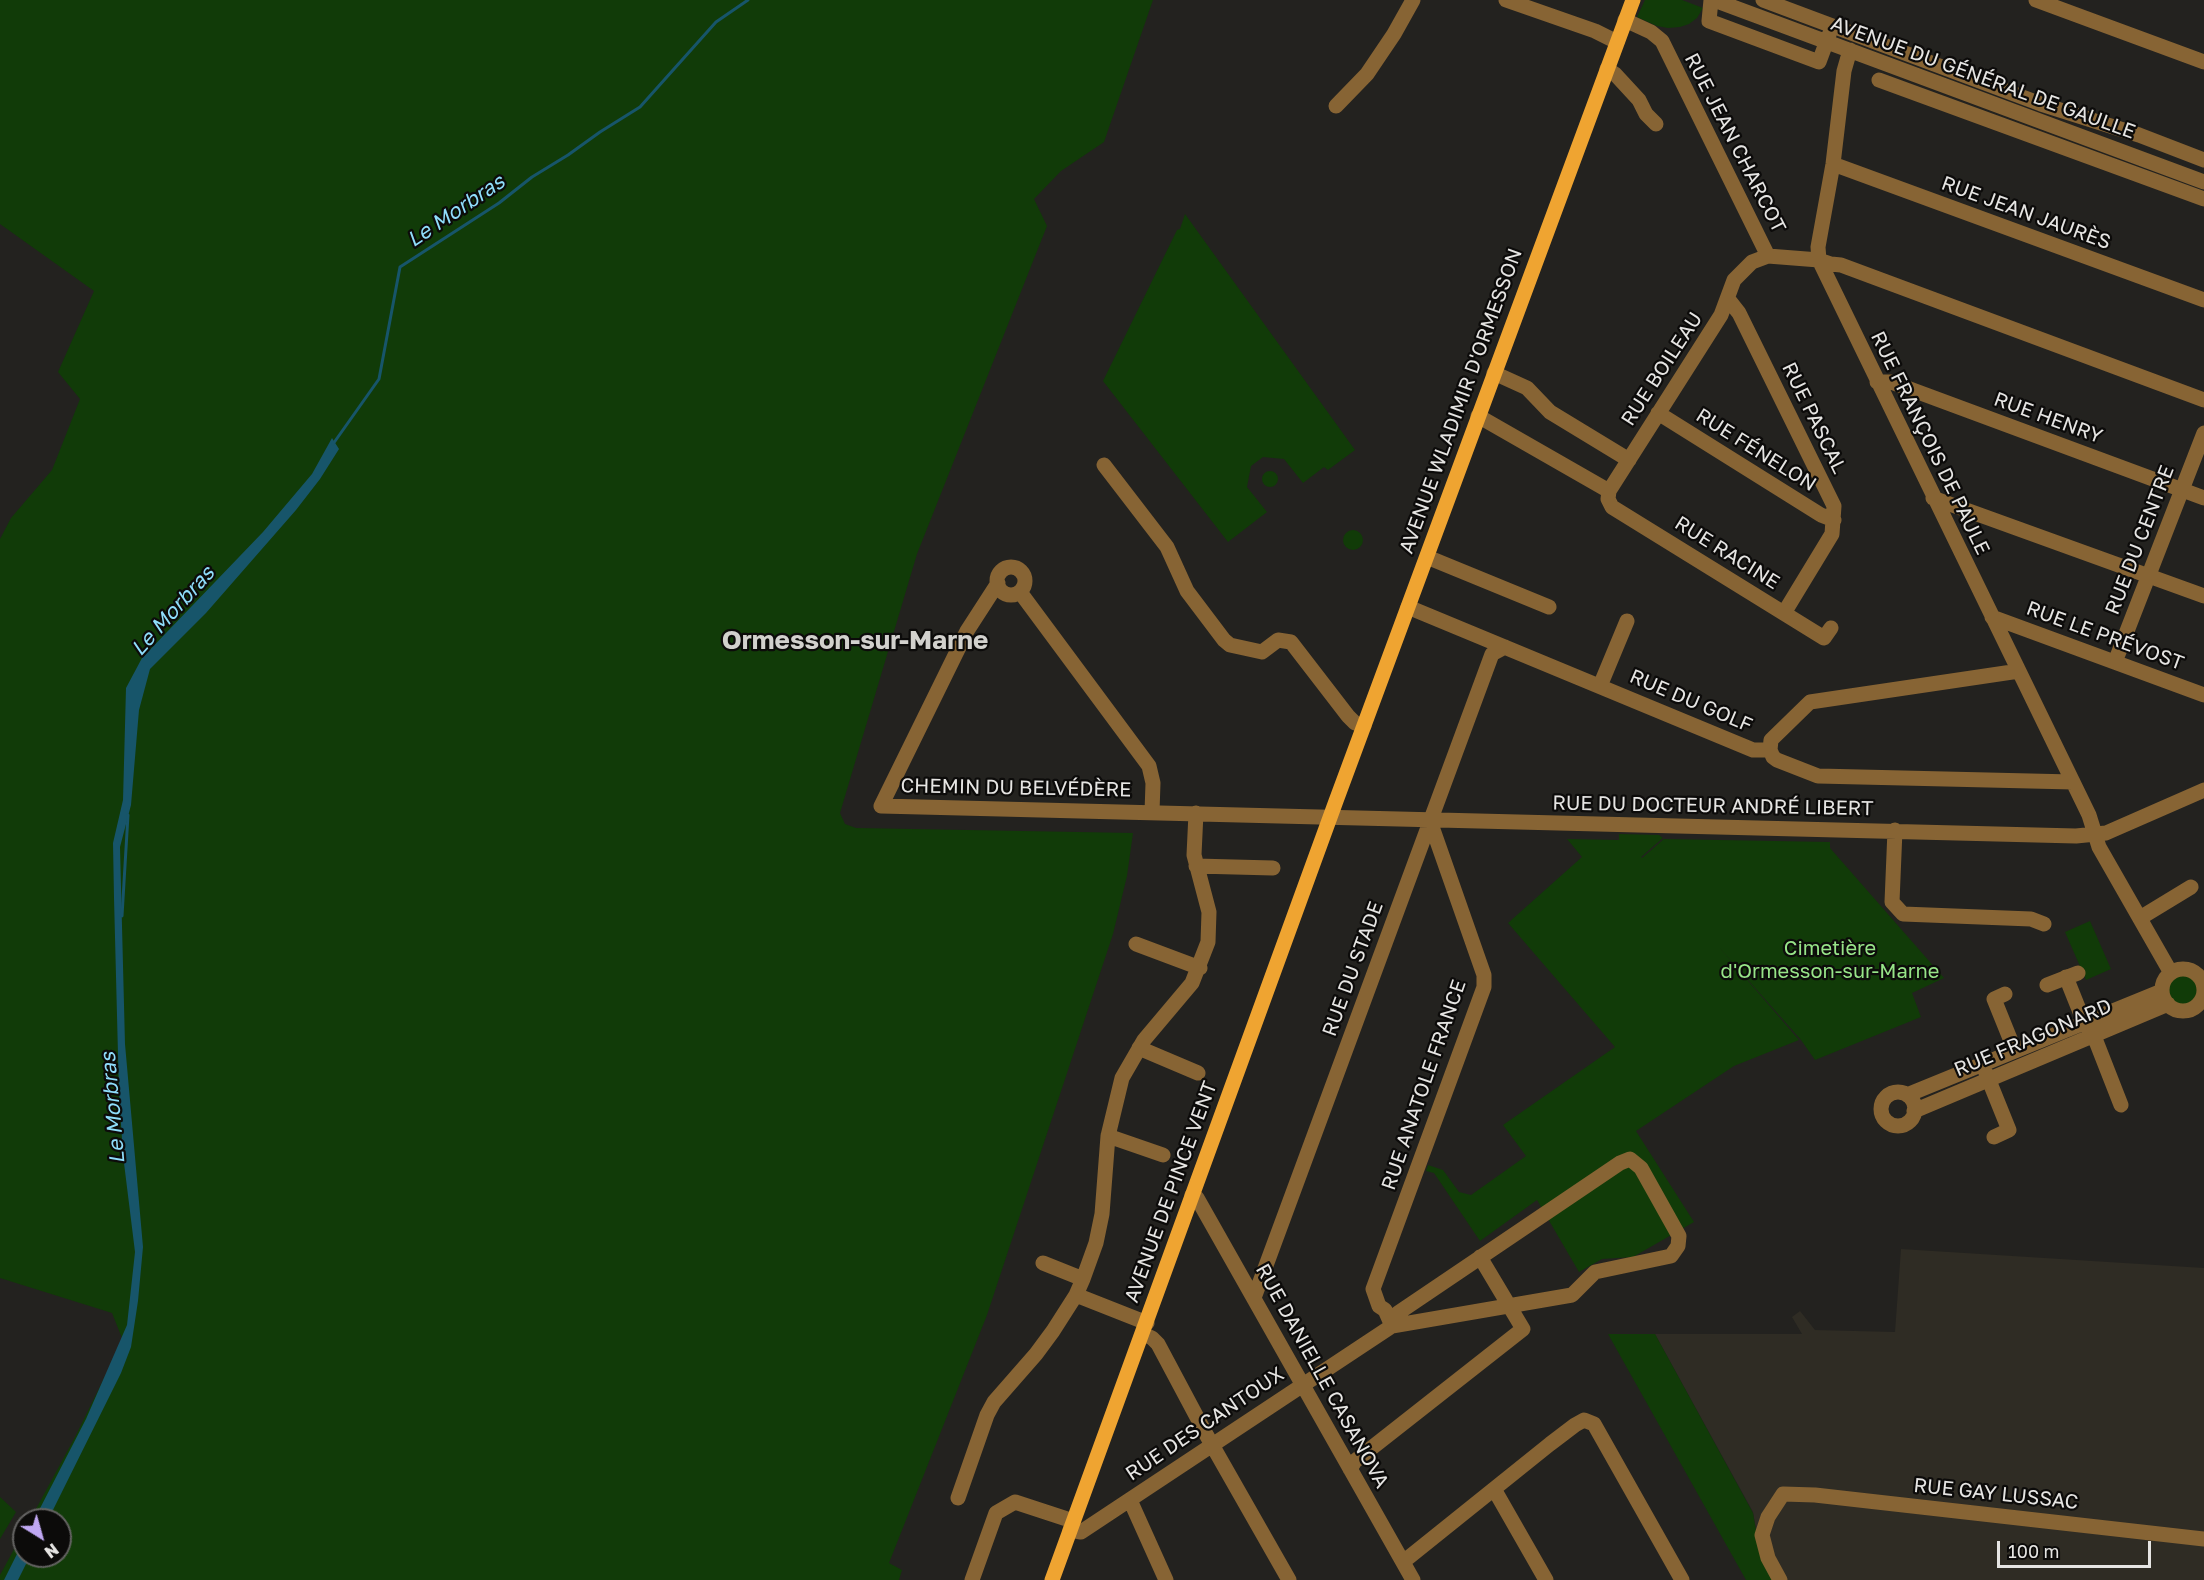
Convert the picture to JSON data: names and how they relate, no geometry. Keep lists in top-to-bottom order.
{
  "streets": {
    "main road": ["AVENUE WLADIMIR D'ORMESSON", "AVENUE DE PINCE VENT"],
    "street": [
      "AVENUE DU GÉNÉRAL DE GAULLE",
      "RUE JEAN CHARCOT",
      "RUE JEAN JAURÈS",
      "RUE BOILEAU",
      "RUE PASCAL",
      "RUE HENRY",
      "RUE FRANÇOIS DE PAULE",
      "RUE FÉNELON",
      "RUE DU CENTRE",
      "RUE RACINE",
      "RUE LE PRÉVOST",
      "RUE DU GOLF",
      "CHEMIN DU BELVÉDÈRE",
      "RUE DU DOCTEUR ANDRÉ LIBERT",
      "RUE DU STADE",
      "RUE FRAGONARD",
      "RUE ANATOLE FRANCE",
      "RUE DANIELLE CASANOVA",
      "RUE DES CANTOUX",
      "RUE GAY LUSSAC"
    ]
  },
  "crossings": [
    ["AVENUE DU GÉNÉRAL DE GAULLE", "RUE FRANÇOIS DE PAULE"],
    ["RUE JEAN CHARCOT", "AVENUE WLADIMIR D'ORMESSON"],
    ["RUE JEAN CHARCOT", "RUE FRANÇOIS DE PAULE"],
    ["RUE JEAN JAURÈS", "RUE FRANÇOIS DE PAULE"],
    ["RUE BOILEAU", "RUE PASCAL"],
    ["RUE BOILEAU", "RUE FÉNELON"],
    ["AVENUE WLADIMIR D'ORMESSON", "RUE RACINE"],
    ["AVENUE WLADIMIR D'ORMESSON", "RUE DU GOLF"],
    ["AVENUE WLADIMIR D'ORMESSON", "CHEMIN DU BELVÉDÈRE"],
    ["AVENUE WLADIMIR D'ORMESSON", "RUE DU DOCTEUR ANDRÉ LIBERT"],
    ["AVENUE WLADIMIR D'ORMESSON", "AVENUE DE PINCE VENT"],
    ["RUE PASCAL", "RUE FÉNELON"],
    ["RUE HENRY", "RUE FRANÇOIS DE PAULE"],
    ["RUE HENRY", "RUE DU CENTRE"],
    ["RUE FRANÇOIS DE PAULE", "RUE LE PRÉVOST"],
    ["RUE FRANÇOIS DE PAULE", "RUE DU GOLF"],
    ["RUE FRANÇOIS DE PAULE", "RUE DU DOCTEUR ANDRÉ LIBERT"],
    ["RUE FRANÇOIS DE PAULE", "RUE FRAGONARD"],
    ["RUE DU CENTRE", "RUE LE PRÉVOST"],
    ["RUE DU GOLF", "RUE DU STADE"],
    ["CHEMIN DU BELVÉDÈRE", "RUE DU DOCTEUR ANDRÉ LIBERT"],
    ["CHEMIN DU BELVÉDÈRE", "AVENUE DE PINCE VENT"],
    ["RUE DU DOCTEUR ANDRÉ LIBERT", "RUE DU STADE"],
    ["RUE DU DOCTEUR ANDRÉ LIBERT", "RUE ANATOLE FRANCE"],
    ["RUE DU DOCTEUR ANDRÉ LIBERT", "AVENUE DE PINCE VENT"],
    ["RUE DU STADE", "RUE ANATOLE FRANCE"],
    ["RUE DU STADE", "RUE DANIELLE CASANOVA"],
    ["RUE ANATOLE FRANCE", "RUE DES CANTOUX"],
    ["AVENUE DE PINCE VENT", "RUE DANIELLE CASANOVA"],
    ["AVENUE DE PINCE VENT", "RUE DES CANTOUX"],
    ["RUE DANIELLE CASANOVA", "RUE DES CANTOUX"]
  ],
  "districts": ["Ormesson-sur-Marne"],
  "water": ["Le Morbras"],
  "parks": ["Cimetière d'Ormesson-sur-Marne"],
  "scale_bar": "100 m",
  "north": "bottom right"
}
